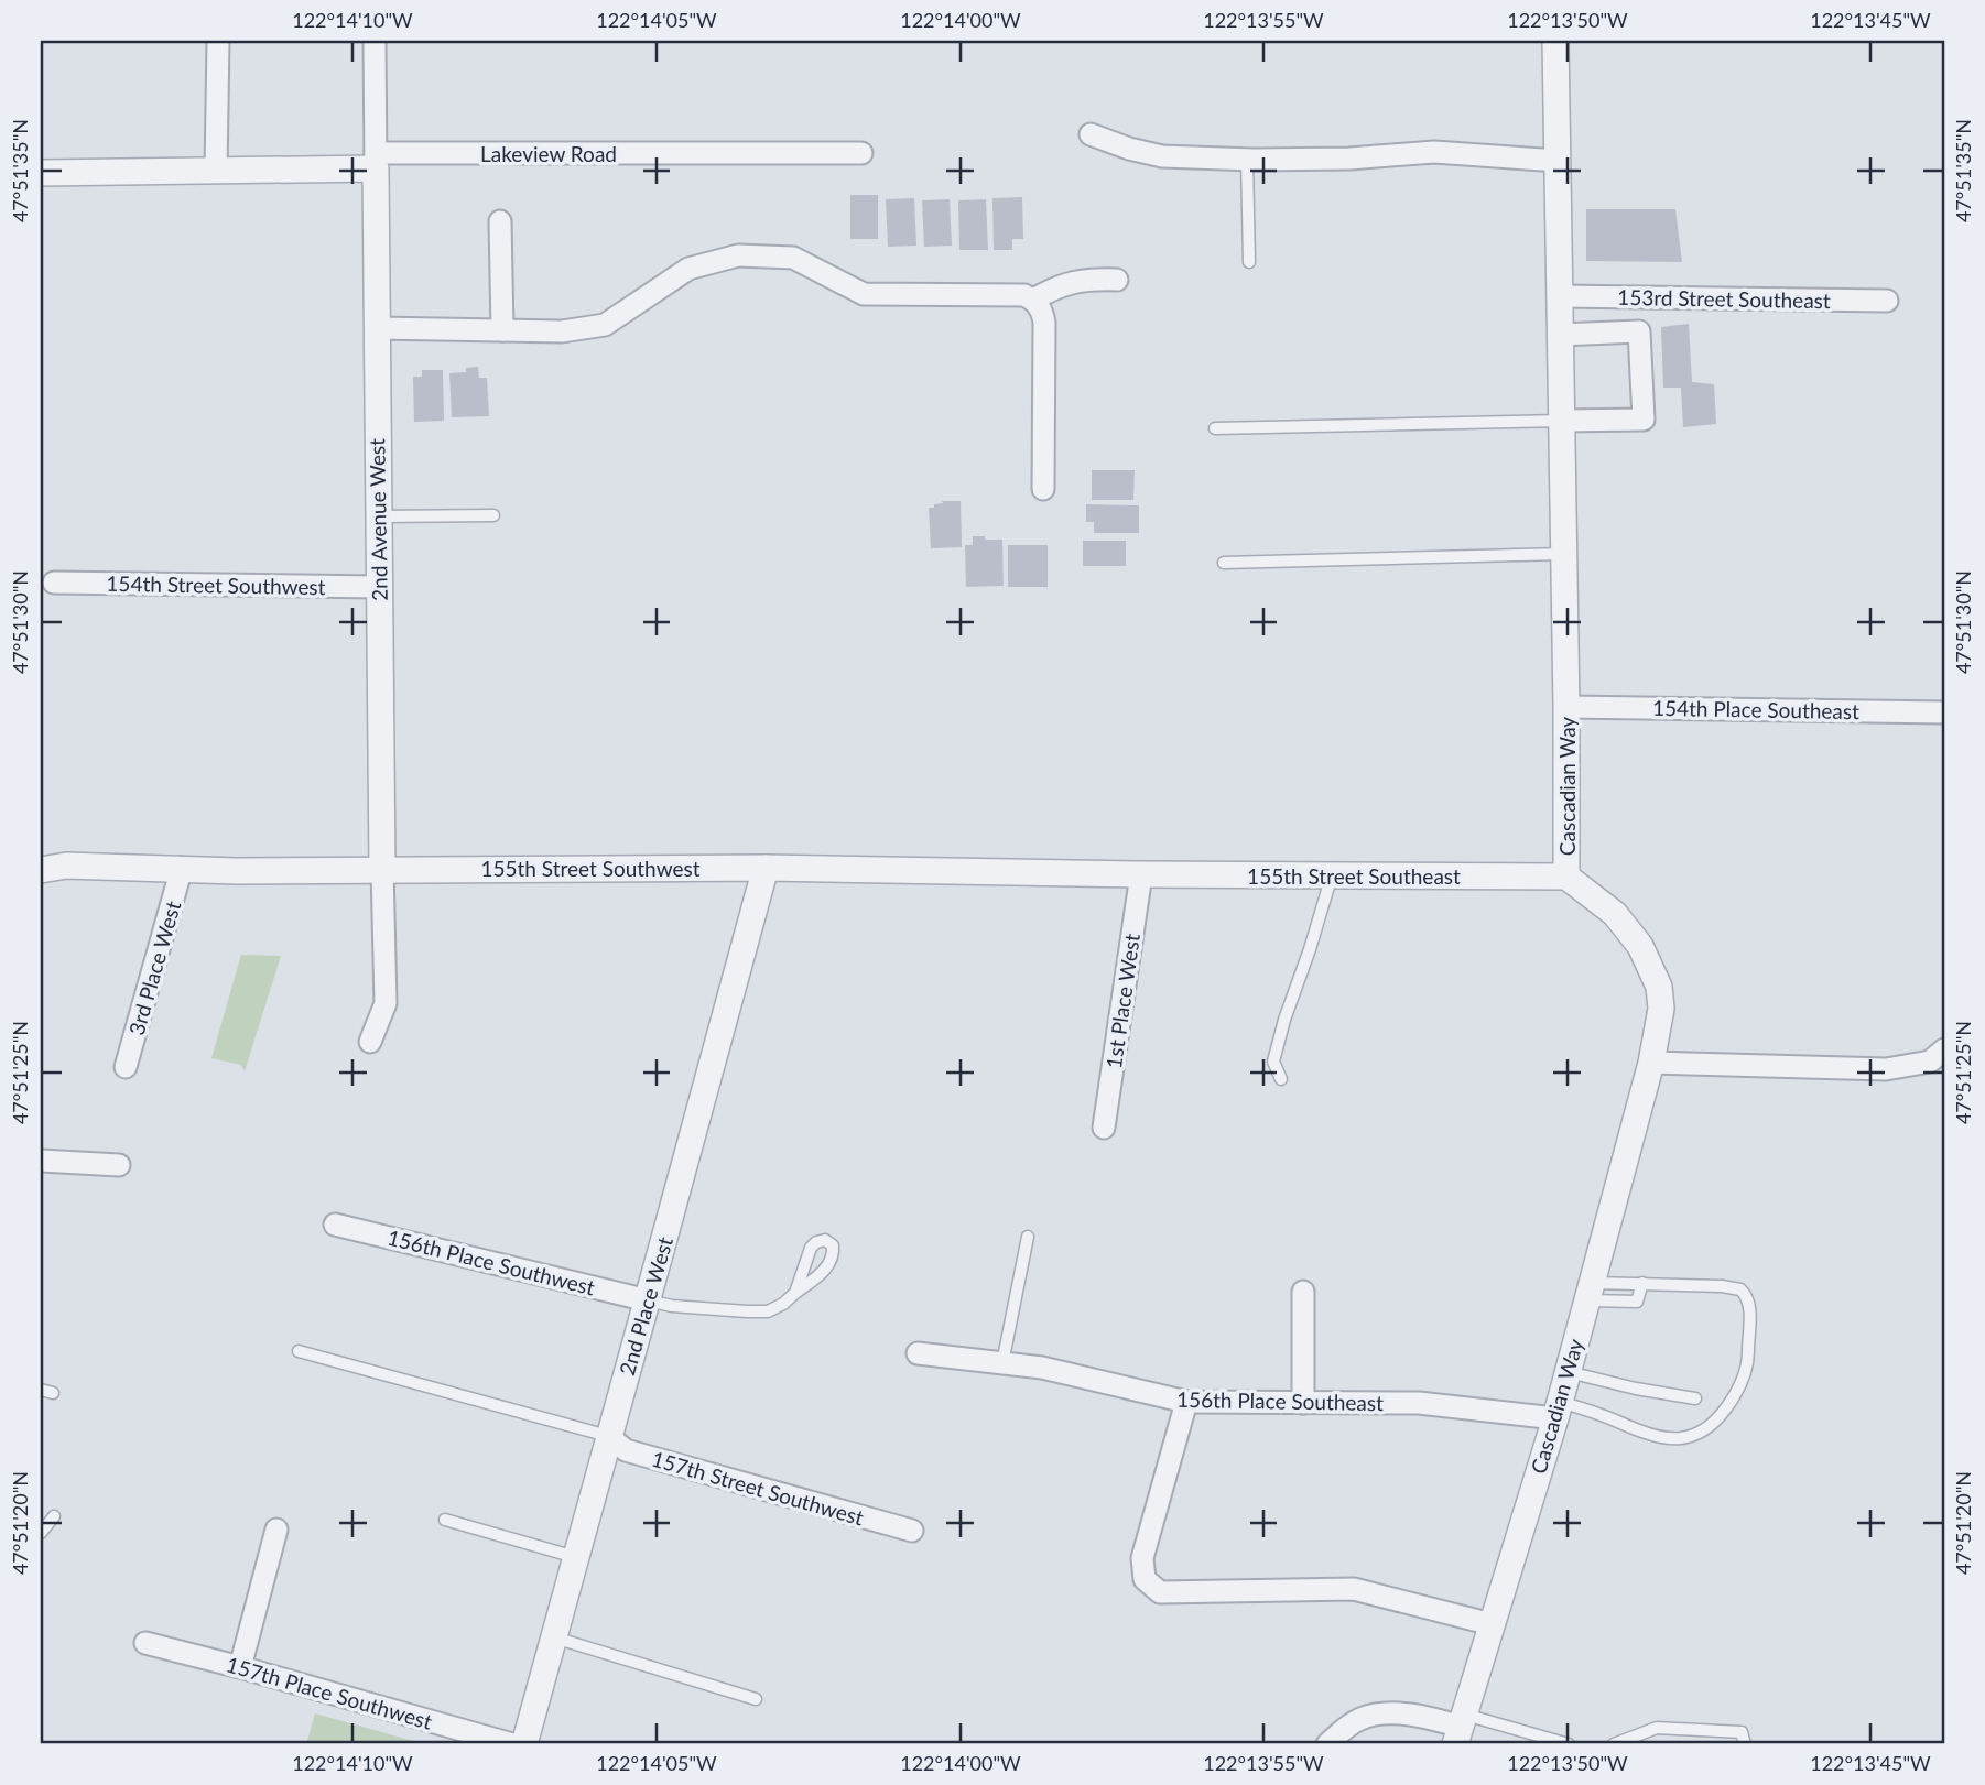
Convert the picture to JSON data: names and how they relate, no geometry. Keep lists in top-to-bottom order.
{
  "streets": {
    "street": [
      "Lakeview Road",
      "153rd Street Southeast",
      "2nd Avenue West",
      "154th Street Southwest",
      "154th Place Southeast",
      "Cascadian Way",
      "155th Street Southwest",
      "155th Street Southeast",
      "3rd Place West",
      "1st Place West",
      "156th Place Southwest",
      "2nd Place West",
      "156th Place Southeast",
      "157th Street Southwest",
      "157th Place Southwest"
    ]
  },
  "crossings": [
    ["Lakeview Road", "2nd Avenue West"],
    ["153rd Street Southeast", "Cascadian Way"],
    ["2nd Avenue West", "154th Street Southwest"],
    ["2nd Avenue West", "155th Street Southwest"],
    ["154th Place Southeast", "Cascadian Way"],
    ["Cascadian Way", "155th Street Southeast"],
    ["Cascadian Way", "156th Place Southeast"],
    ["155th Street Southwest", "155th Street Southeast"],
    ["155th Street Southwest", "3rd Place West"],
    ["155th Street Southwest", "1st Place West"],
    ["155th Street Southwest", "2nd Place West"],
    ["155th Street Southeast", "1st Place West"],
    ["156th Place Southwest", "2nd Place West"],
    ["2nd Place West", "157th Street Southwest"]
  ],
  "coordinates": [
    "122°14'10\"W",
    "122°14'05\"W",
    "122°14'00\"W",
    "122°13'55\"W",
    "122°13'50\"W",
    "122°13'45\"W",
    "47°51'35\"N",
    "47°51'30\"N",
    "47°51'25\"N",
    "47°51'20\"N"
  ]
}
